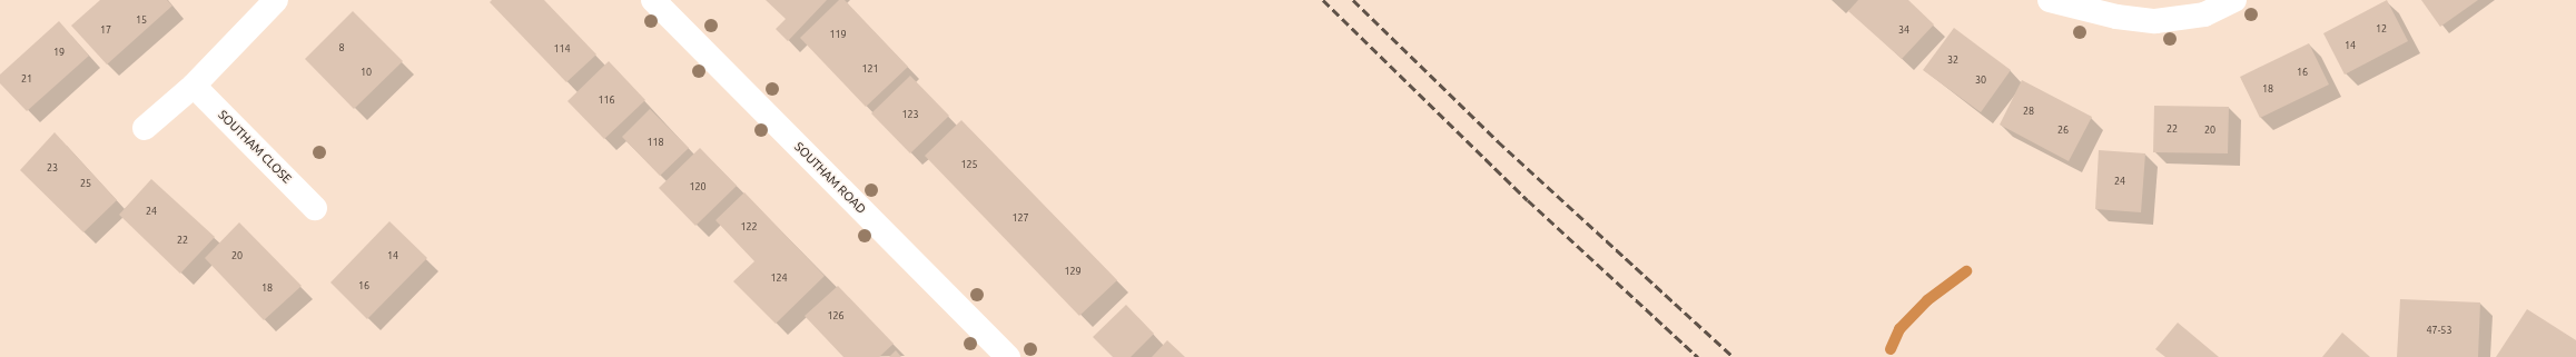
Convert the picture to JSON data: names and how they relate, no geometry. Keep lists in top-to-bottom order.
{
  "streets": {
    "street": ["SOUTHAM CLOSE", "SOUTHAM ROAD"]
  },
  "house_numbers": [
    "15",
    "12",
    "17",
    "34",
    "119",
    "14",
    "8",
    "114",
    "19",
    "32",
    "121",
    "10",
    "16",
    "21",
    "30",
    "18",
    "116",
    "28",
    "123",
    "22",
    "26",
    "20",
    "118",
    "125",
    "23",
    "24",
    "25",
    "120",
    "24",
    "127",
    "122",
    "22",
    "20",
    "14",
    "129",
    "124",
    "16",
    "18",
    "126",
    "47-53"
  ]
}
